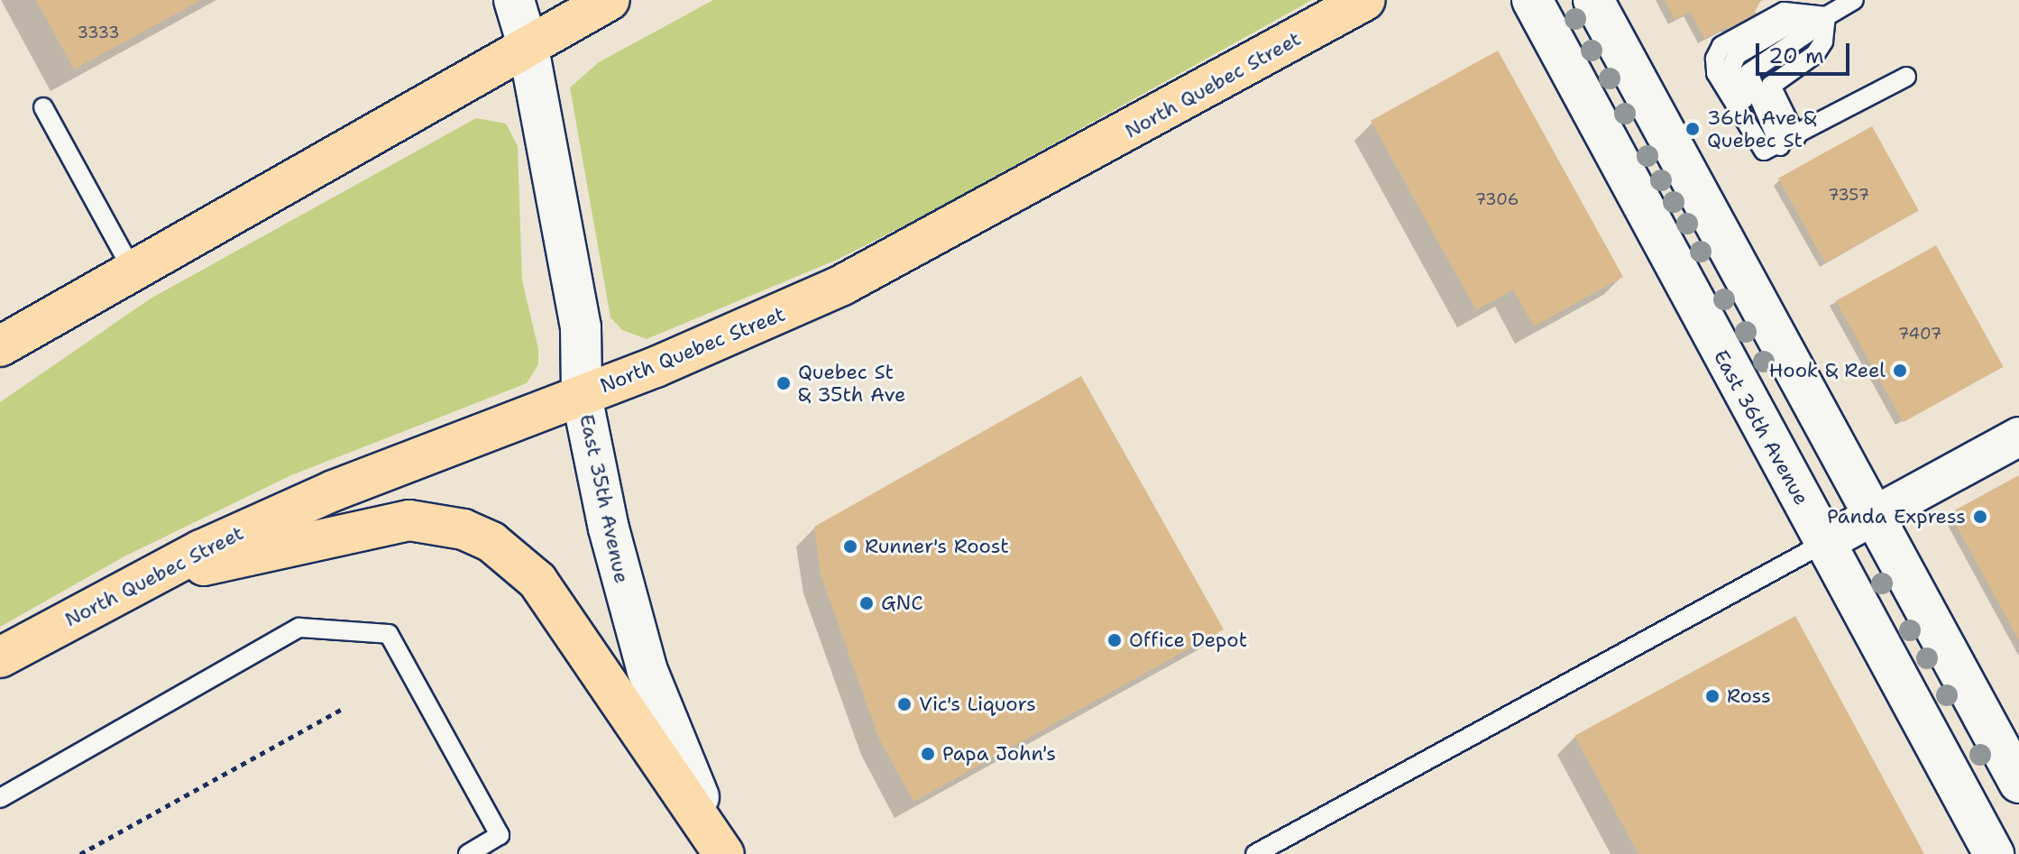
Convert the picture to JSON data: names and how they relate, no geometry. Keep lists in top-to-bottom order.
{
  "streets": {
    "main road": ["North Quebec Street"],
    "street": ["East 36th Avenue", "East 35th Avenue"]
  },
  "crossings": [
    ["North Quebec Street", "East 35th Avenue"]
  ],
  "places": [
    "36th Ave & Quebec St",
    "Hook & Reel",
    "Quebec St & 35th Ave",
    "Panda Express",
    "Runner's Roost",
    "GNC",
    "Office Depot",
    "Ross",
    "Vic's Liquors",
    "Papa John's"
  ],
  "house_numbers": [
    "3333",
    "7357",
    "7306",
    "7407"
  ],
  "scale_bar": "20 m"
}
